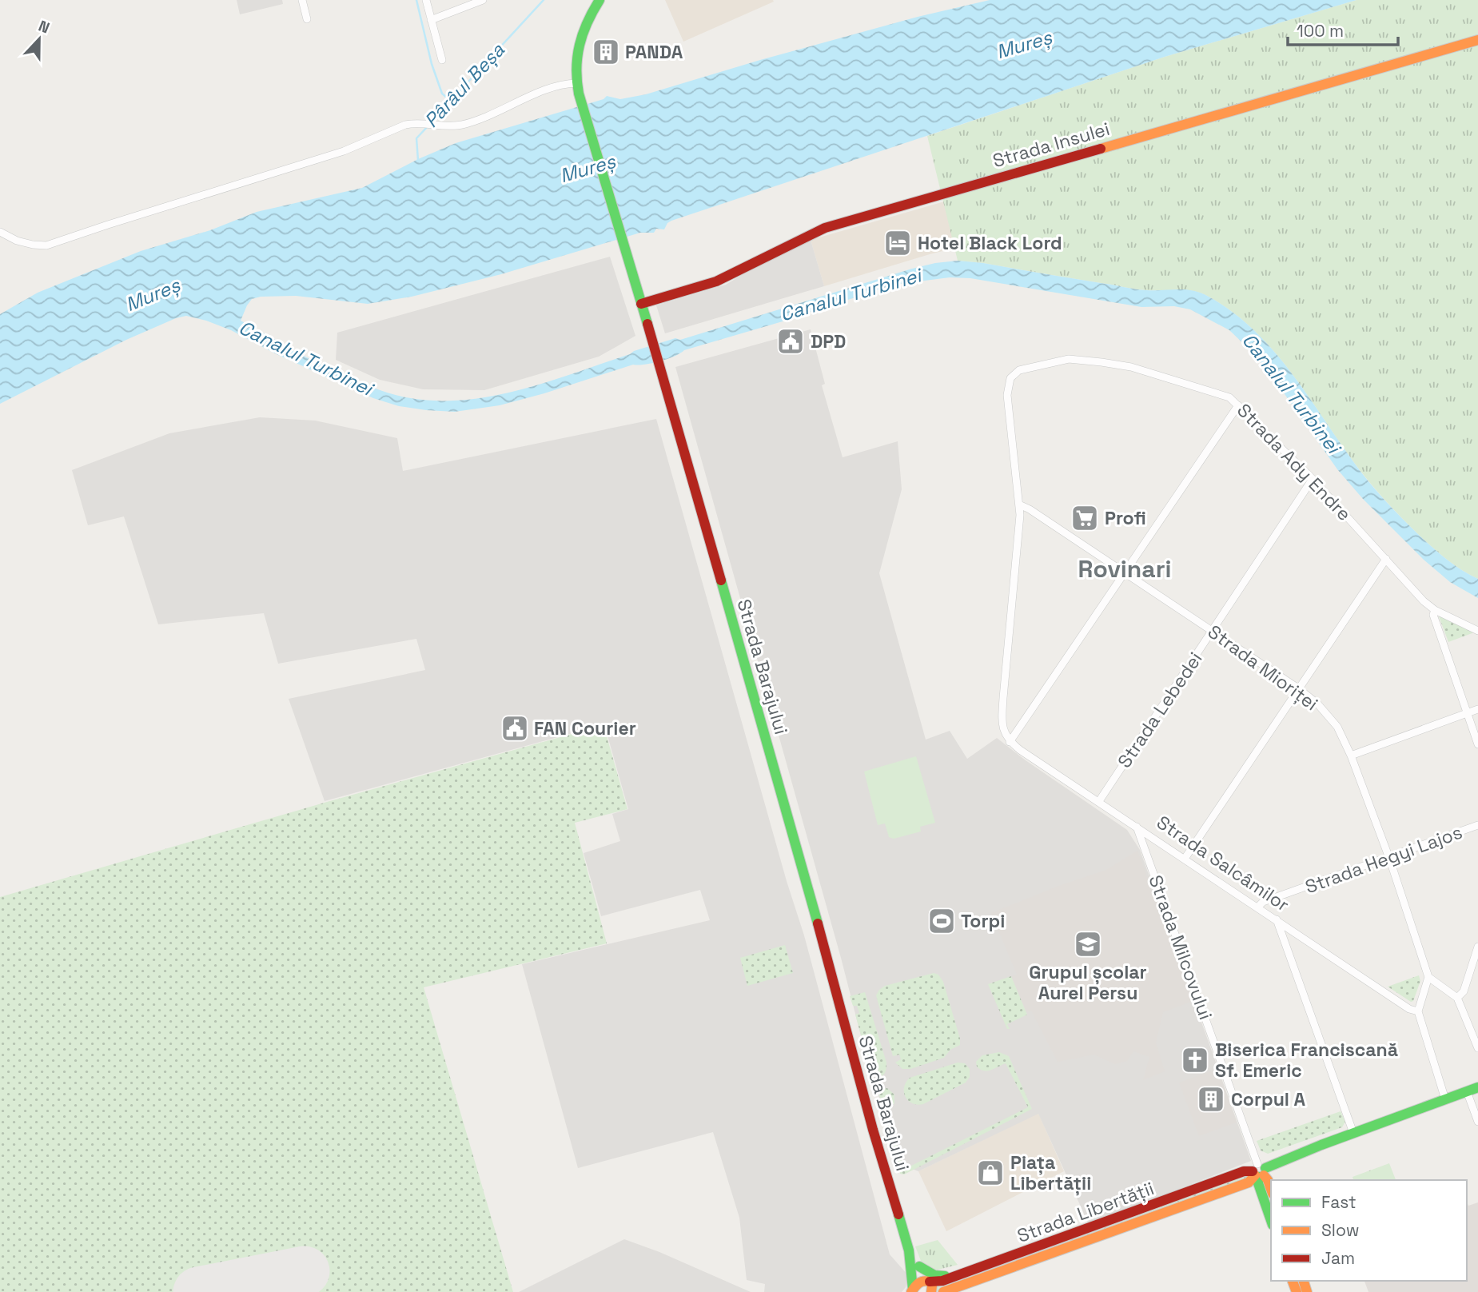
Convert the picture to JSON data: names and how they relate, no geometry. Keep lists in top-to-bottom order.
{
  "streets": {
    "main road": ["Strada Insulei", "Strada Barajului", "Strada Libertății"],
    "street": [
      "Strada Ady Endre",
      "Strada Mioriței",
      "Strada Lebedei",
      "Strada Hegyi Lajos",
      "Strada Salcâmilor",
      "Strada Milcovului"
    ]
  },
  "crossings": [
    ["Strada Insulei", "Strada Barajului"],
    ["Strada Ady Endre", "Strada Mioriței"],
    ["Strada Ady Endre", "Strada Lebedei"],
    ["Strada Ady Endre", "Strada Salcâmilor"],
    ["Strada Barajului", "Strada Libertății"],
    ["Strada Mioriței", "Strada Lebedei"],
    ["Strada Mioriței", "Strada Hegyi Lajos"],
    ["Strada Lebedei", "Strada Salcâmilor"],
    ["Strada Hegyi Lajos", "Strada Salcâmilor"],
    ["Strada Salcâmilor", "Strada Milcovului"],
    ["Strada Milcovului", "Strada Libertății"]
  ],
  "districts": ["Rovinari"],
  "water": ["Mureș", "Pârâul Beșa", "Canalul Turbinei"],
  "places": {
    "building": ["PANDA", "Corpul A"],
    "hotel": ["Hotel Black Lord"],
    "public building": ["DPD", "FAN Courier"],
    "supermarket": ["Profi"],
    "sports": ["Torpi"],
    "school or university": ["Grupul școlar Aurel Persu"],
    "church": ["Biserica Franciscană Sf. Emeric"],
    "shop": ["Piața Libertății"]
  },
  "legend": ["Fast", "Slow", "Jam"],
  "scale_bar": "100 m",
  "north": "top"
}
